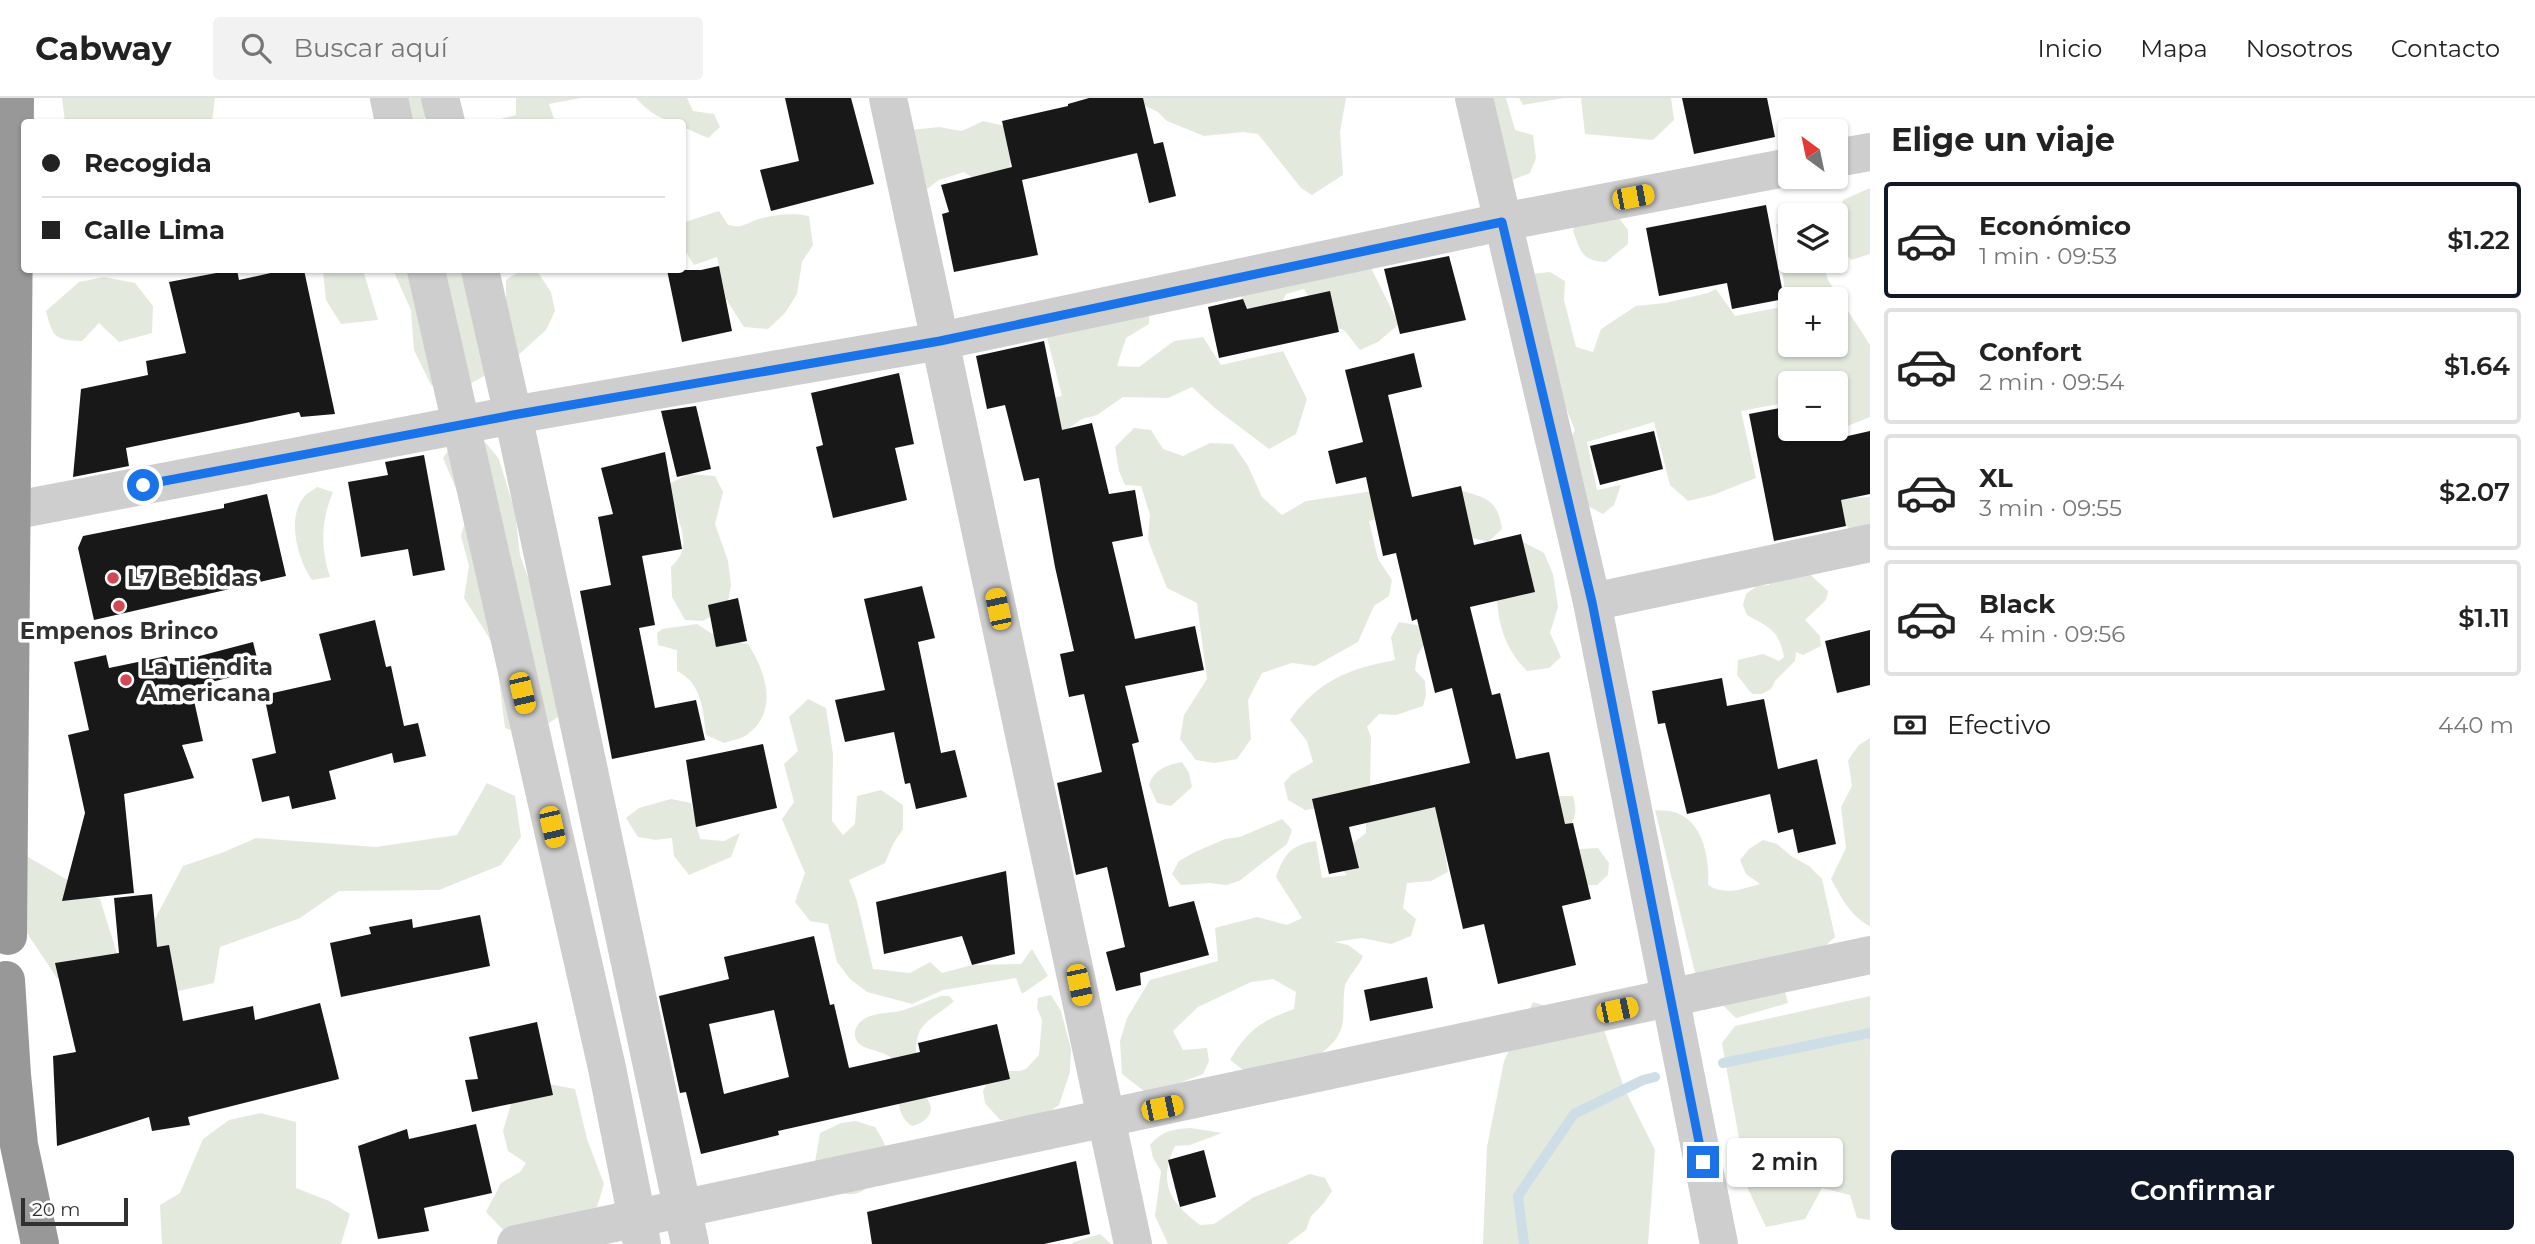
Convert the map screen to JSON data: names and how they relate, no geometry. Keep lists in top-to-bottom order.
{
  "places": ["L7 Bebidas", "Empenos Brinco", "La Tiendita Americana"],
  "scale_bar": "20 m",
  "north": "top left",
  "page": {
    "header": "Cabway",
    "search": "Buscar aquí",
    "nav": [
      "Inicio",
      "Mapa",
      "Nosotros",
      "Contacto"
    ],
    "heading": "Elige un viaje",
    "map_buttons": ["+", "−"],
    "banner": ["Recogida", "Calle Lima"],
    "list": [
      {
        "name": "Económico",
        "note": "1 min · 09:53",
        "value": "$1.22"
      },
      {
        "name": "Confort",
        "note": "2 min · 09:54",
        "value": "$1.64"
      },
      {
        "name": "XL",
        "note": "3 min · 09:55",
        "value": "$2.07"
      },
      {
        "name": "Black",
        "note": "4 min · 09:56",
        "value": "$1.11"
      }
    ],
    "pay": ["Efectivo", "440 m"],
    "buttons": "Confirmar",
    "bubble": "2 min",
    "scale": "20 m"
  }
}
